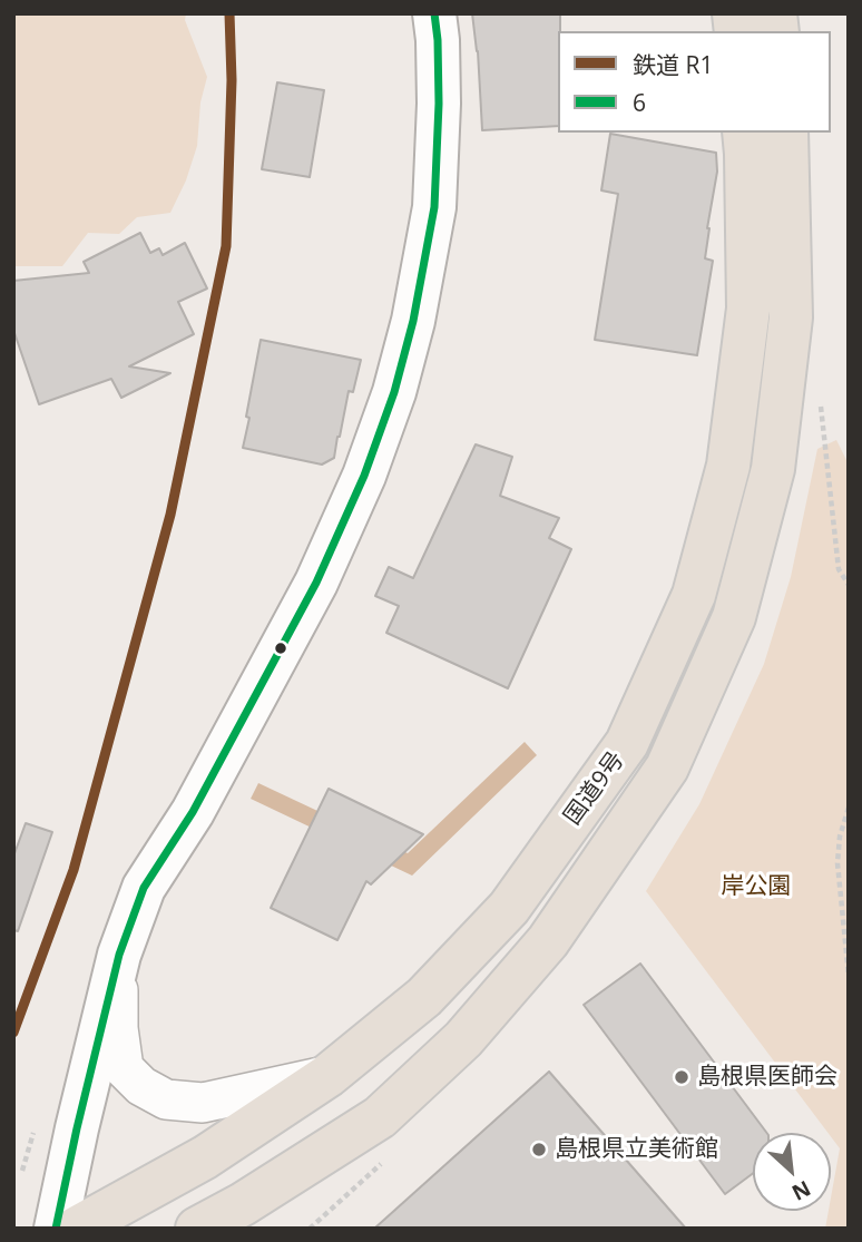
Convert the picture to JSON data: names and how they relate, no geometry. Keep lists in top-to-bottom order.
{
  "streets": {
    "highway": ["国道9号"]
  },
  "parks": ["岸公園"],
  "places": ["島根県医師会", "島根県立美術館"],
  "lines": ["rail line R1", "transit line 6"],
  "legend": ["鉄道 R1", "6"],
  "north": "bottom right"
}
